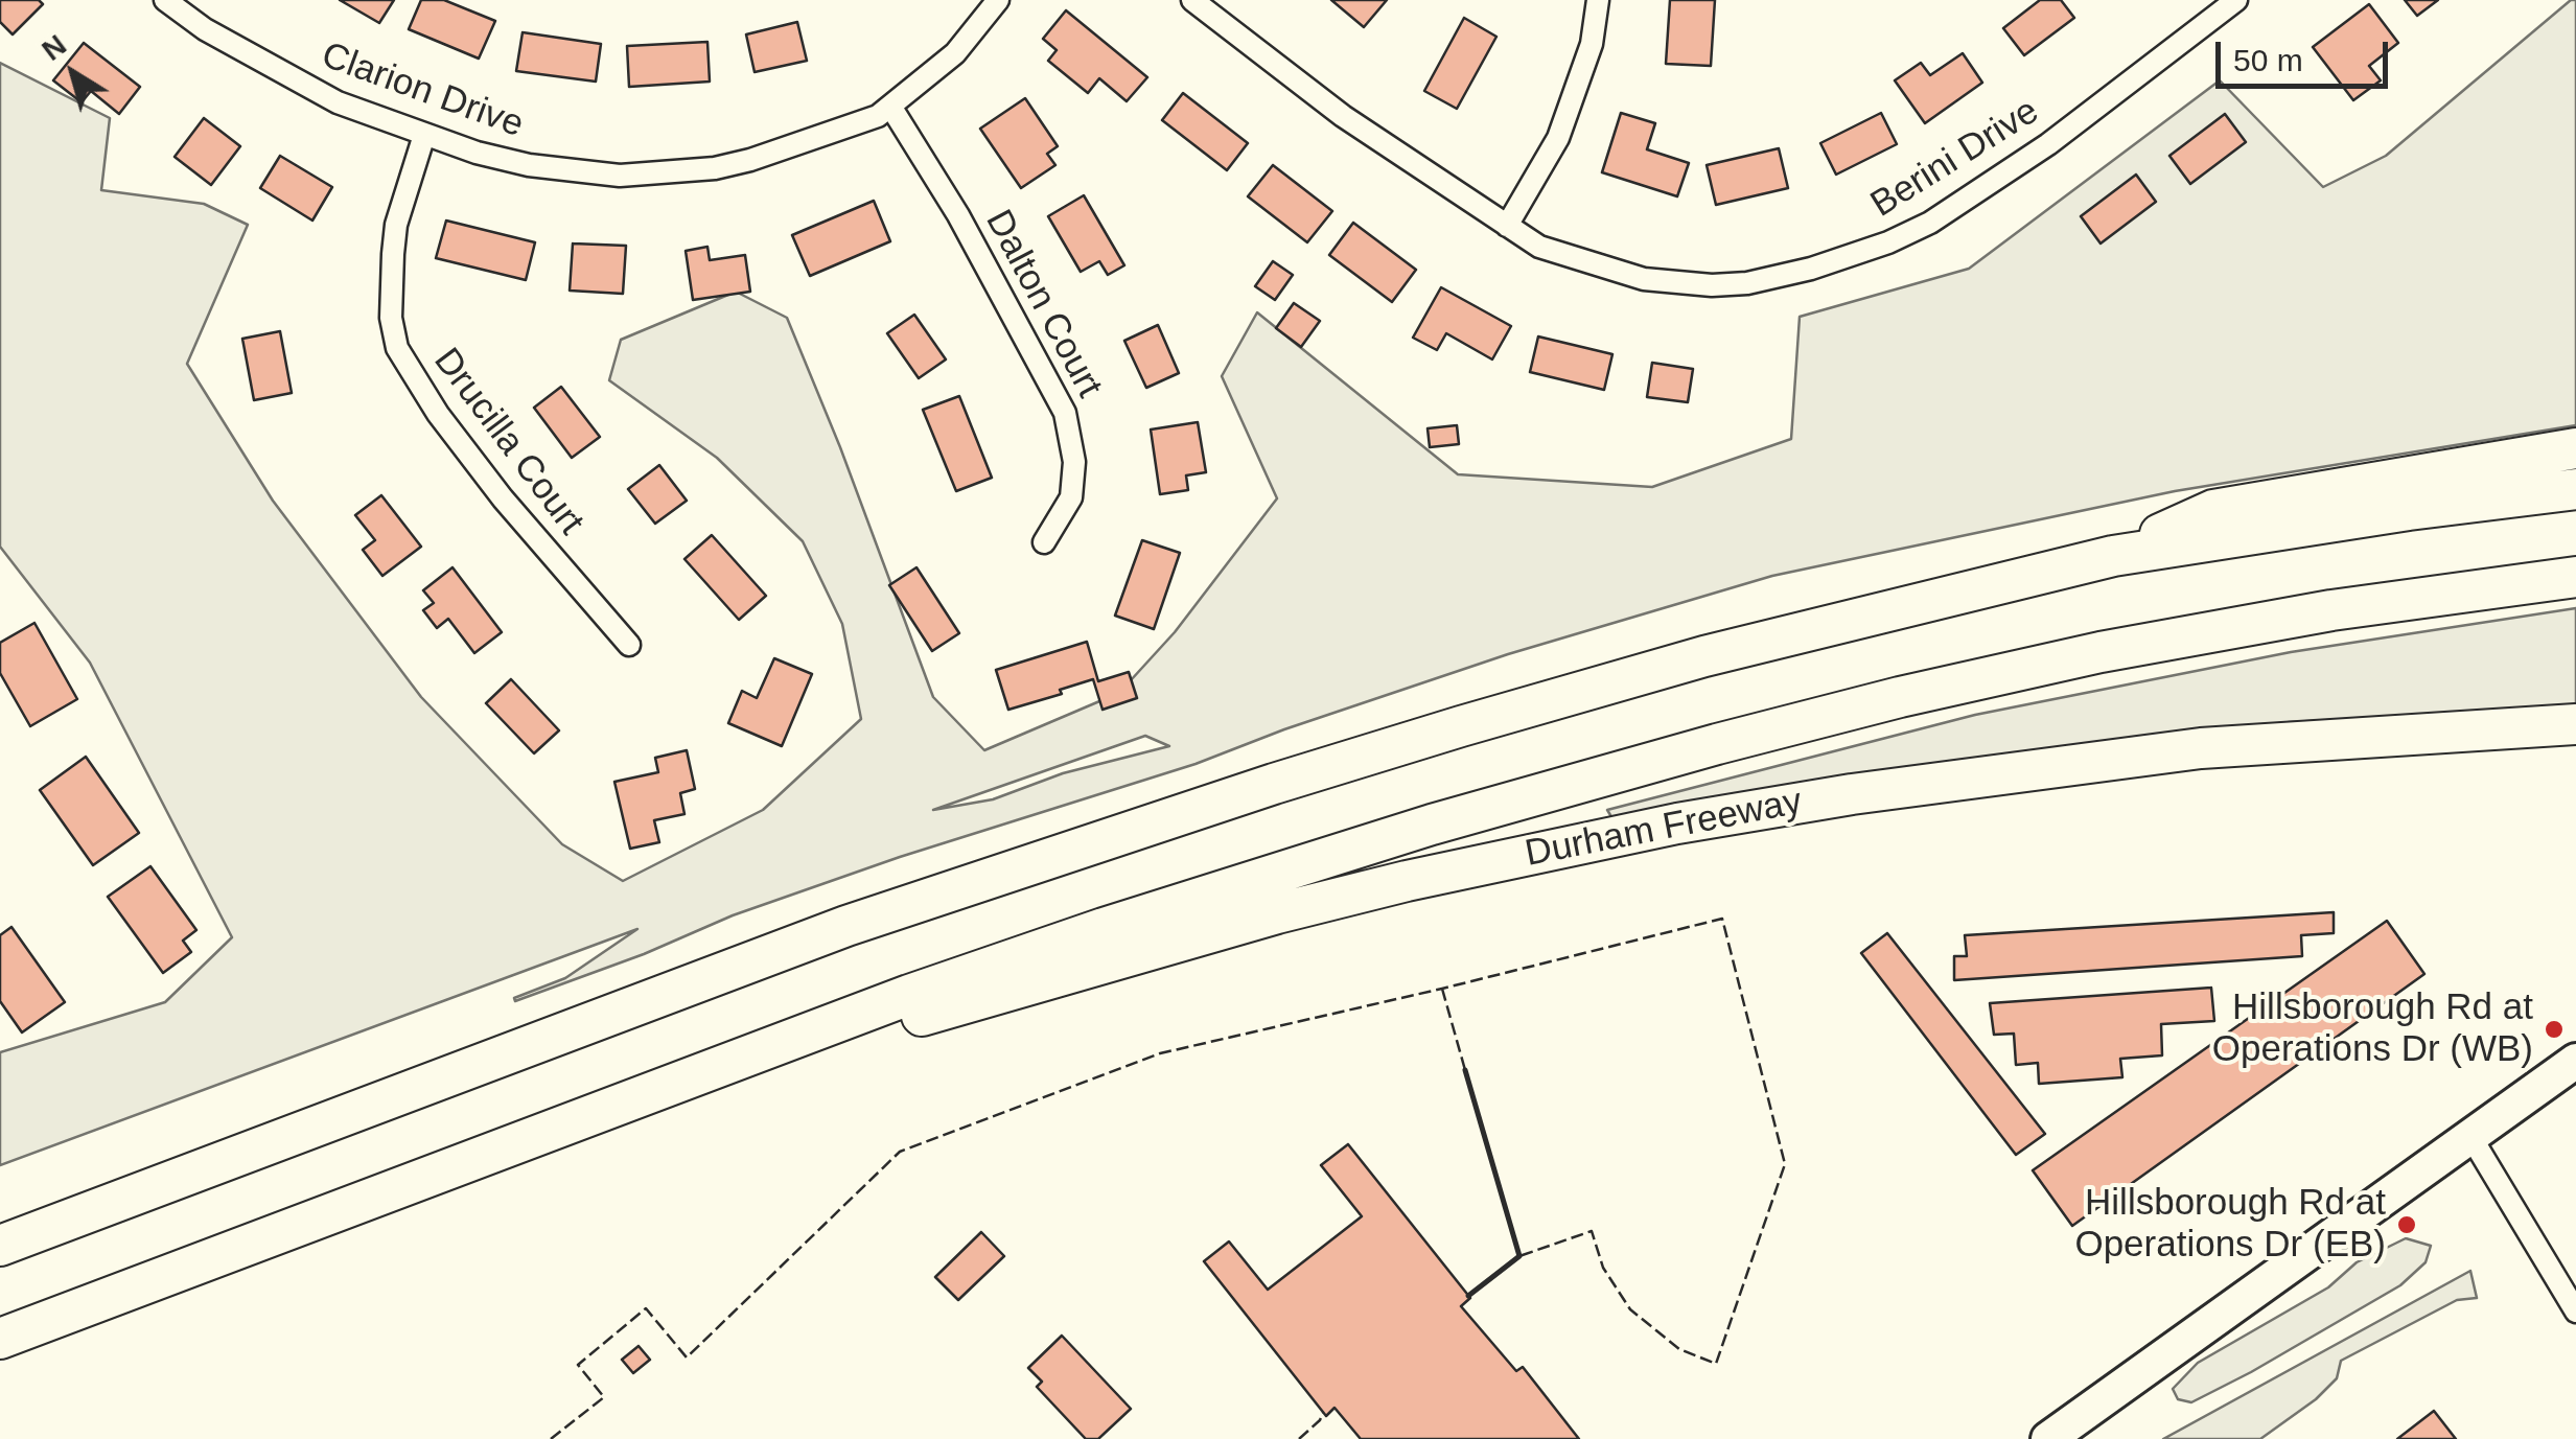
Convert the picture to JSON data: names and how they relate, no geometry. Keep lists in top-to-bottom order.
{
  "streets": {
    "highway": ["Durham Freeway"],
    "street": [
      "Clarion Drive",
      "Berini Drive",
      "Dalton Court",
      "Drucilla Court"
    ]
  },
  "crossings": [
    ["Clarion Drive", "Dalton Court"],
    ["Clarion Drive", "Drucilla Court"]
  ],
  "places": ["Hillsborough Rd at Operations Dr (WB)", "Hillsborough Rd at Operations Dr (EB)"],
  "scale_bar": "50 m",
  "north": "top left"
}
